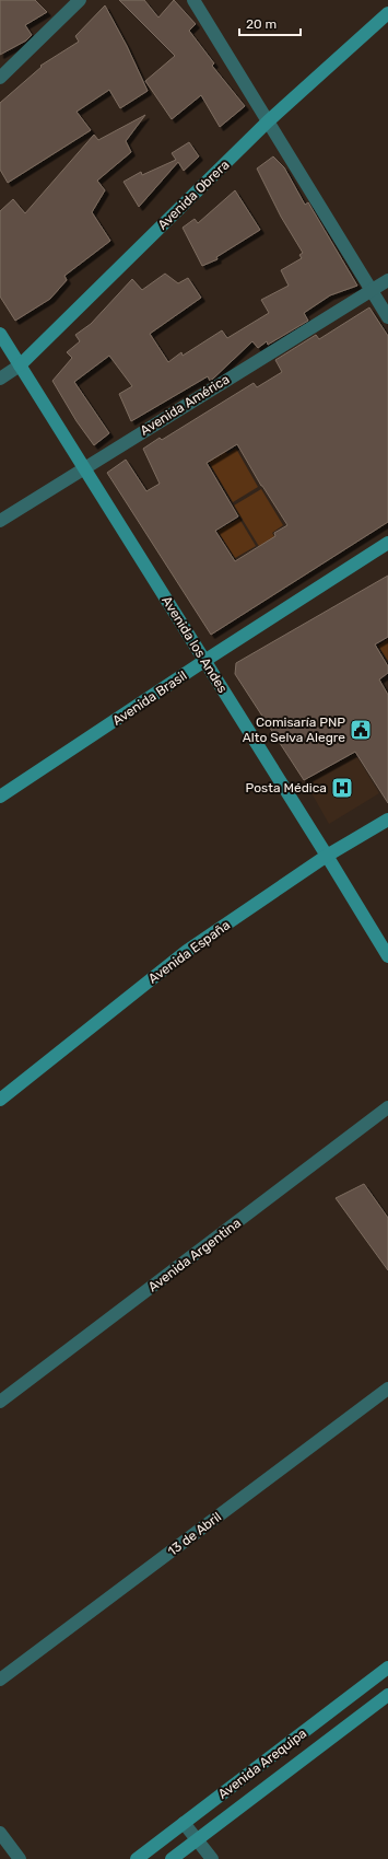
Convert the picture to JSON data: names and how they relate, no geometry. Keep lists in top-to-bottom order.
{
  "streets": {
    "street": [
      "Avenida Obrera",
      "Avenida América",
      "Avenida los Andes",
      "Avenida Brasil",
      "Avenida España",
      "Avenida Argentina",
      "13 de Abril",
      "Avenida Arequipa"
    ]
  },
  "crossings": [
    ["Avenida Obrera", "Avenida los Andes"],
    ["Avenida América", "Avenida los Andes"],
    ["Avenida los Andes", "Avenida Brasil"],
    ["Avenida los Andes", "Avenida España"]
  ],
  "places": {
    "public building": ["Comisaría PNP Alto Selva Alegre"],
    "hospital": ["Posta Médica"]
  },
  "scale_bar": "20 m"
}
